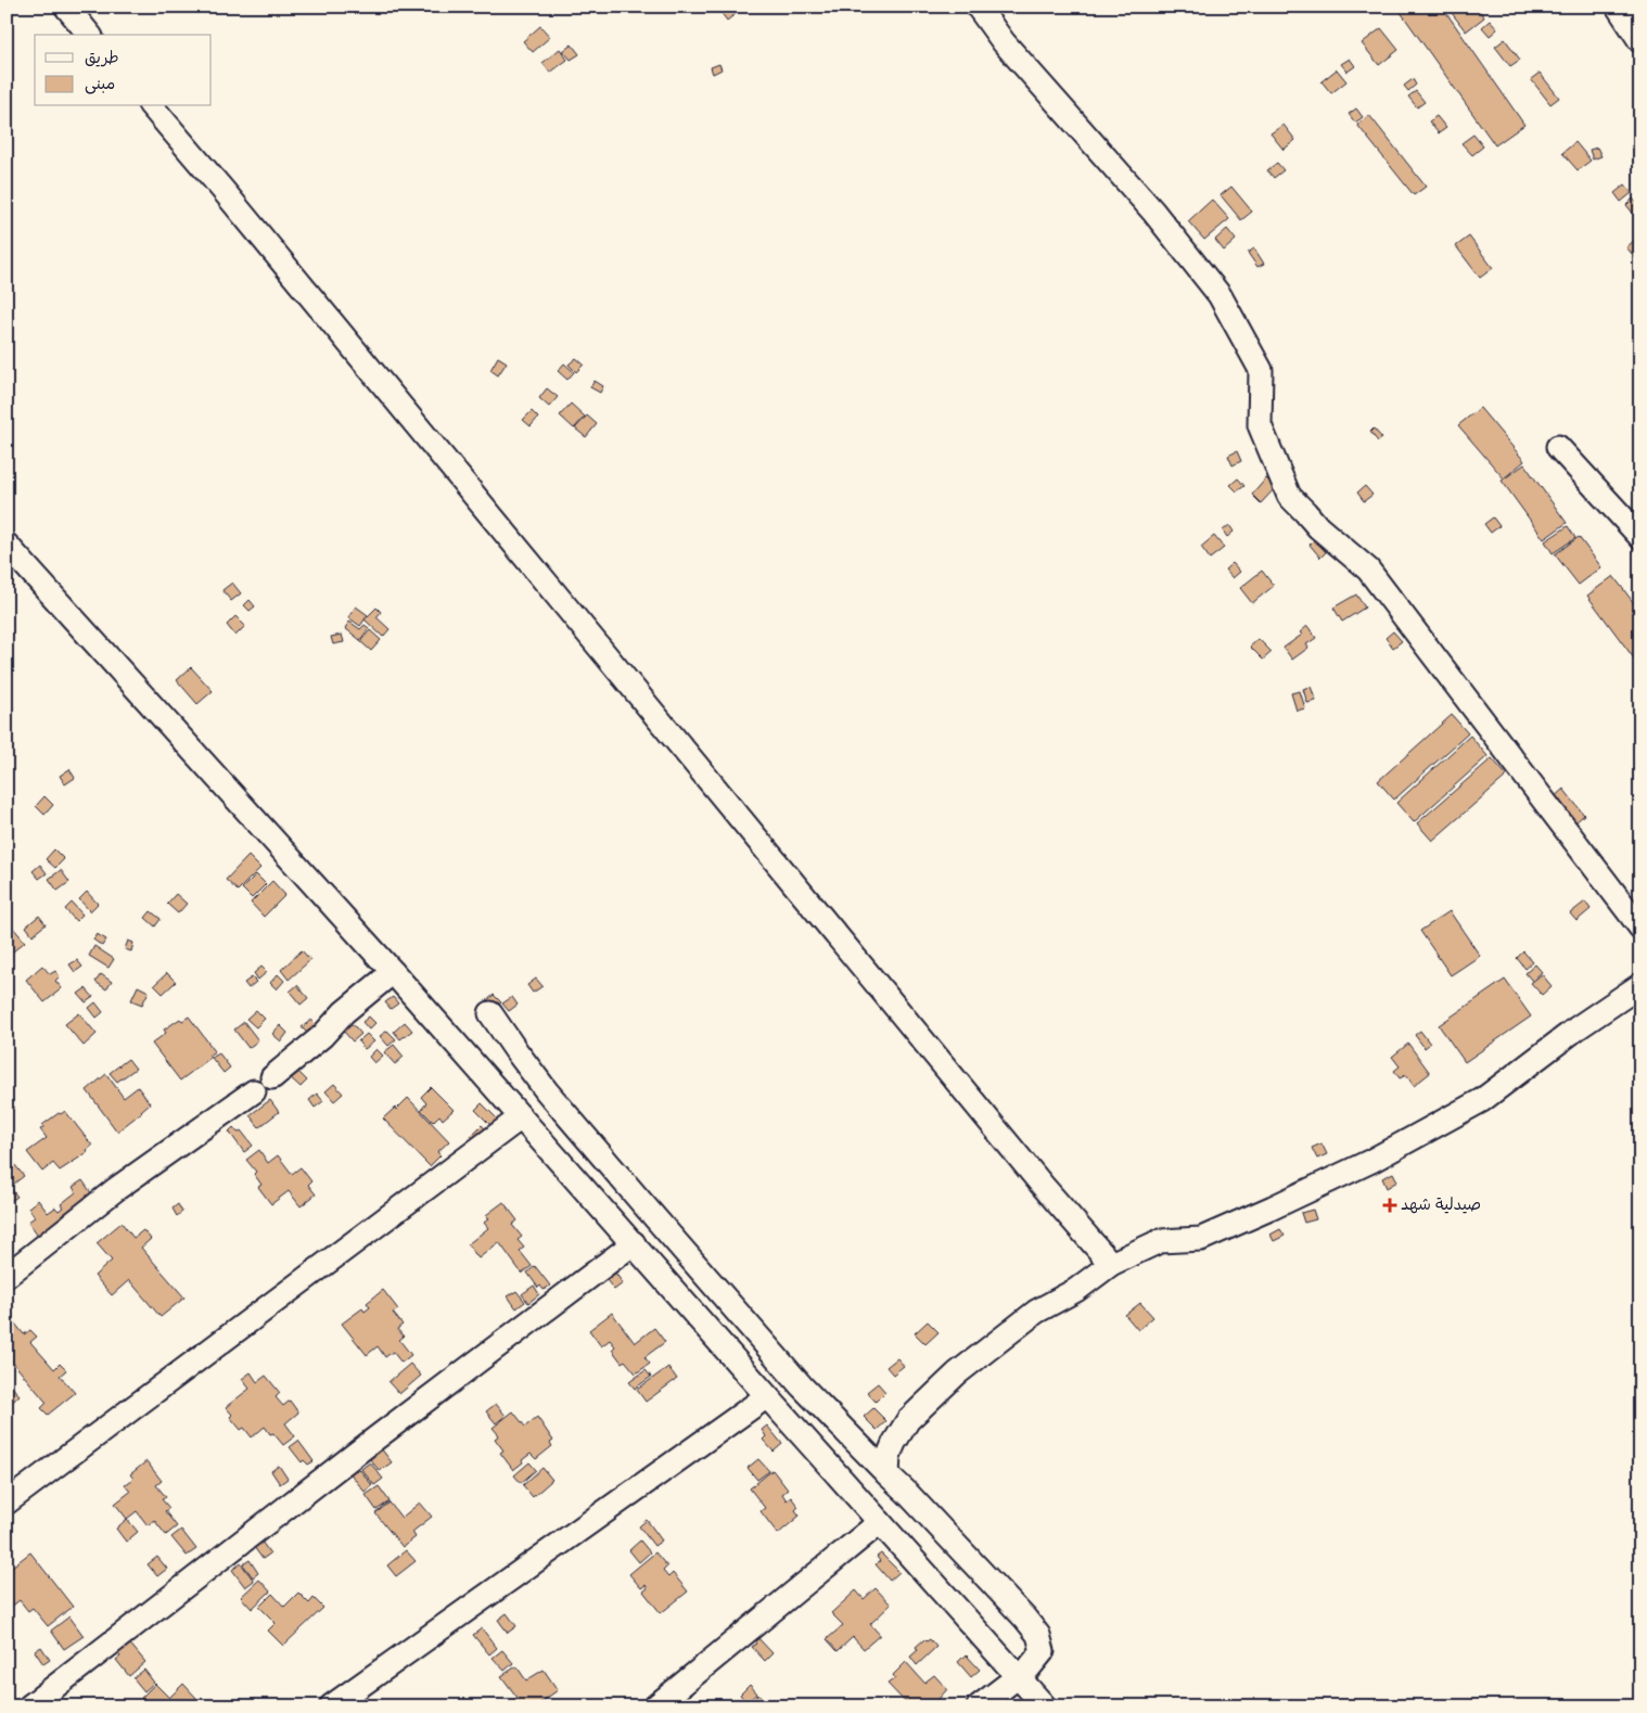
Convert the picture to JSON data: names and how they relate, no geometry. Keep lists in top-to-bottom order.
{
  "places": {
    "health": ["صيدلية شهد"]
  },
  "legend": ["طريق", "مبنى"]
}
